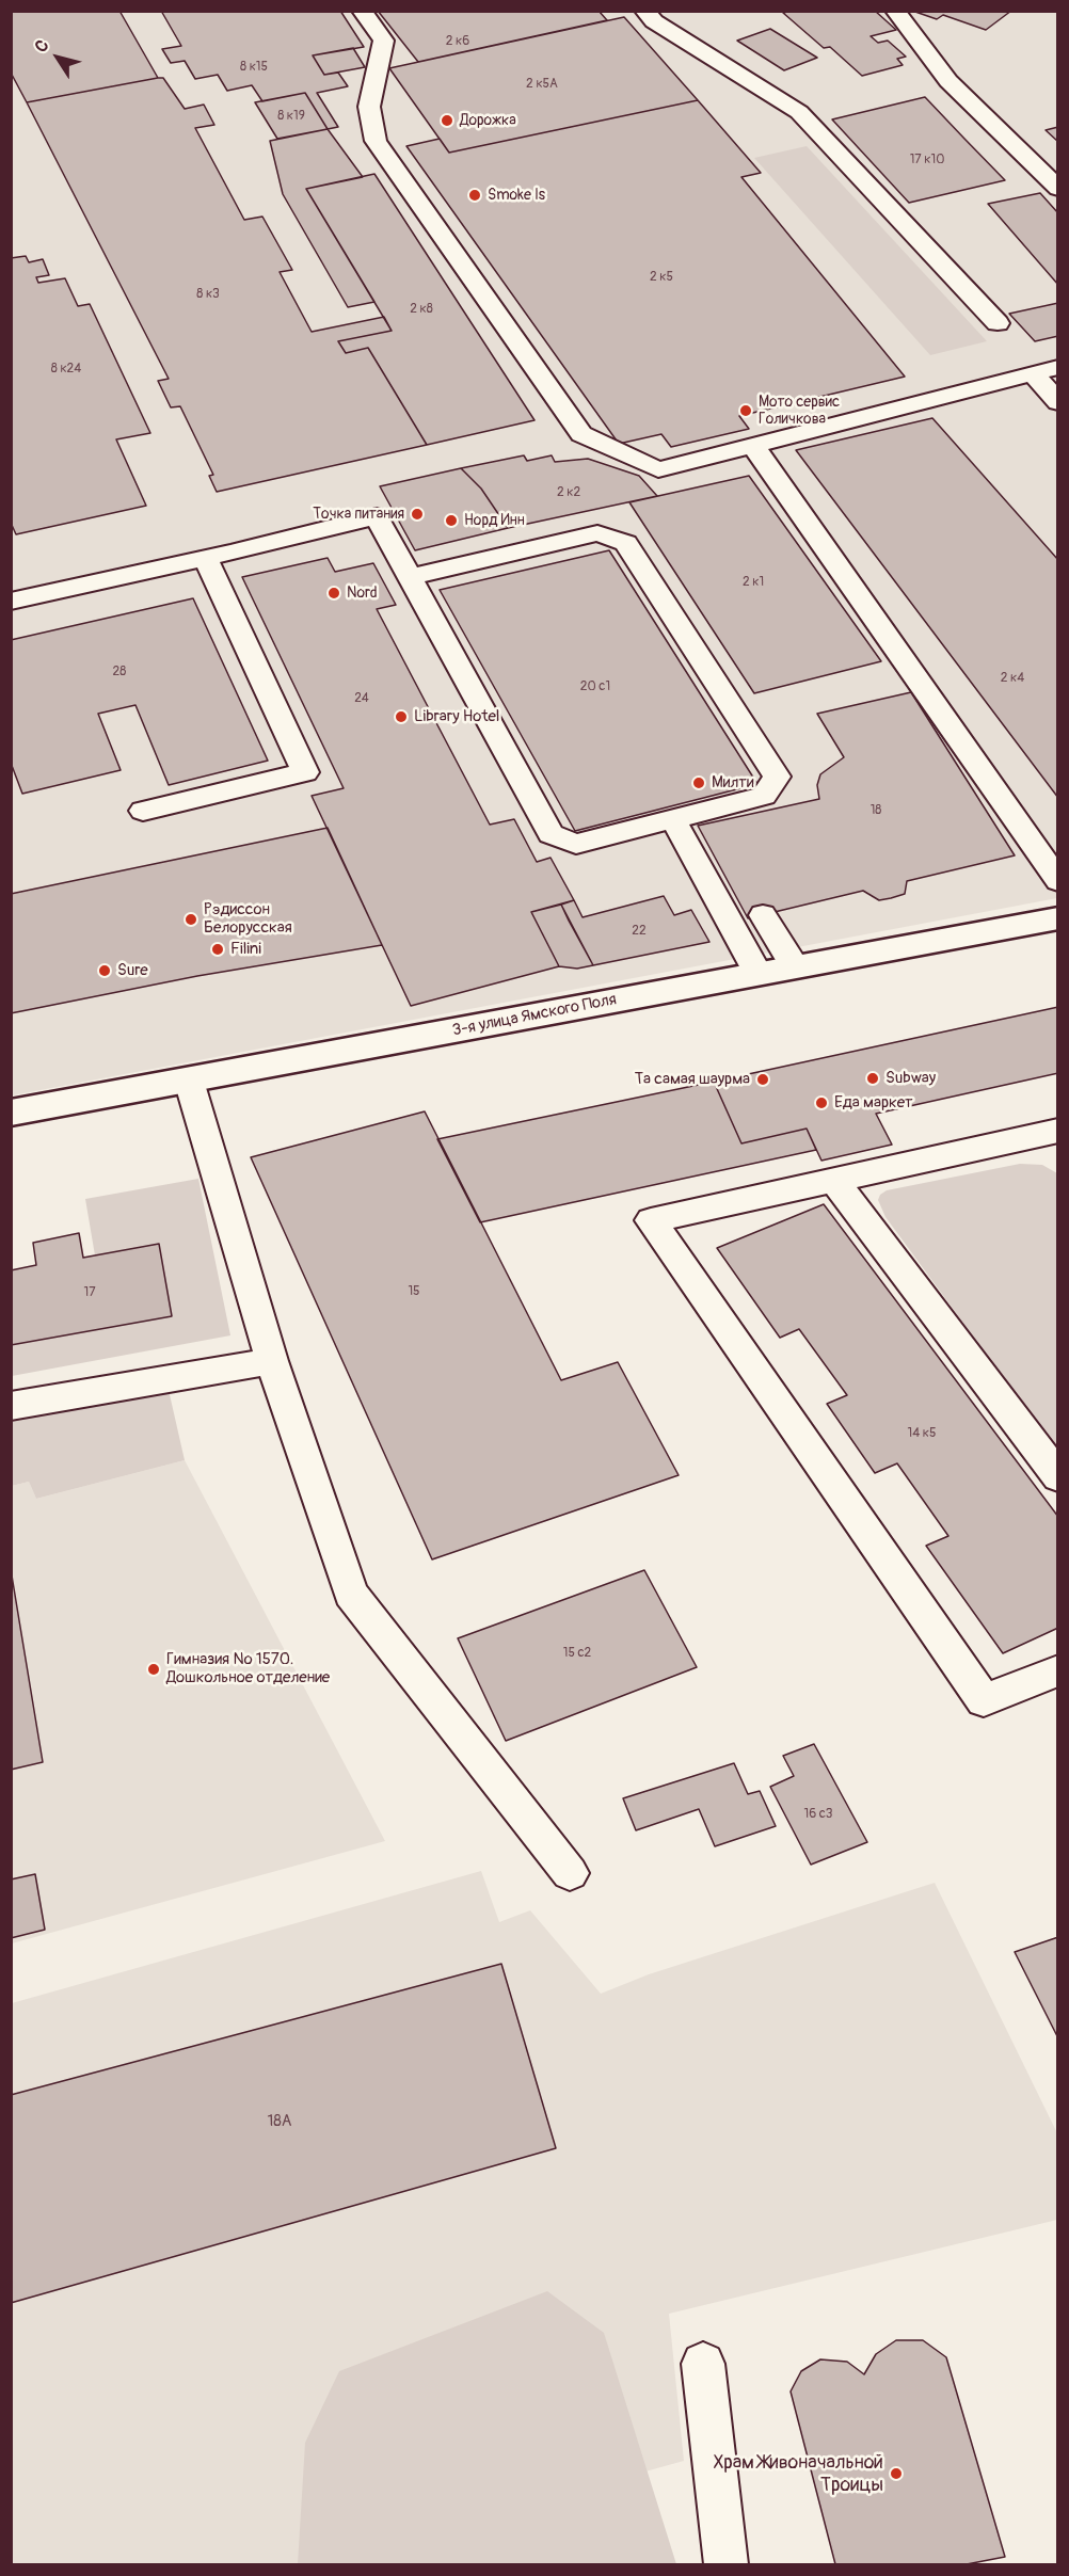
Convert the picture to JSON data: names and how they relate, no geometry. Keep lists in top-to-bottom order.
{
  "streets": {
    "street": ["3-я улица Ямского Поля"]
  },
  "places": [
    "Дорожка",
    "Smoke Is",
    "Мото сервис Голичкова",
    "Точка питания",
    "Норд Инн",
    "Nord",
    "Library Hotel",
    "Милти",
    "Рэдиссон Белорусская",
    "Filini",
    "Sure",
    "Subway",
    "Та самая шаурма",
    "Еда маркет",
    "Гимназия № 1570. Дошкольное отделение",
    "Храм Живоначальной Троицы"
  ],
  "house_numbers": [
    "2 к6",
    "8 к15",
    "2 к5А",
    "8 к19",
    "17 к10",
    "2 к5",
    "8 к3",
    "2 к8",
    "8 к24",
    "2 к2",
    "2 к1",
    "28",
    "2 к4",
    "20 с1",
    "24",
    "18",
    "22",
    "15",
    "17",
    "14 к5",
    "15 с2",
    "16 с3",
    "18А"
  ],
  "north": "top left"
}
